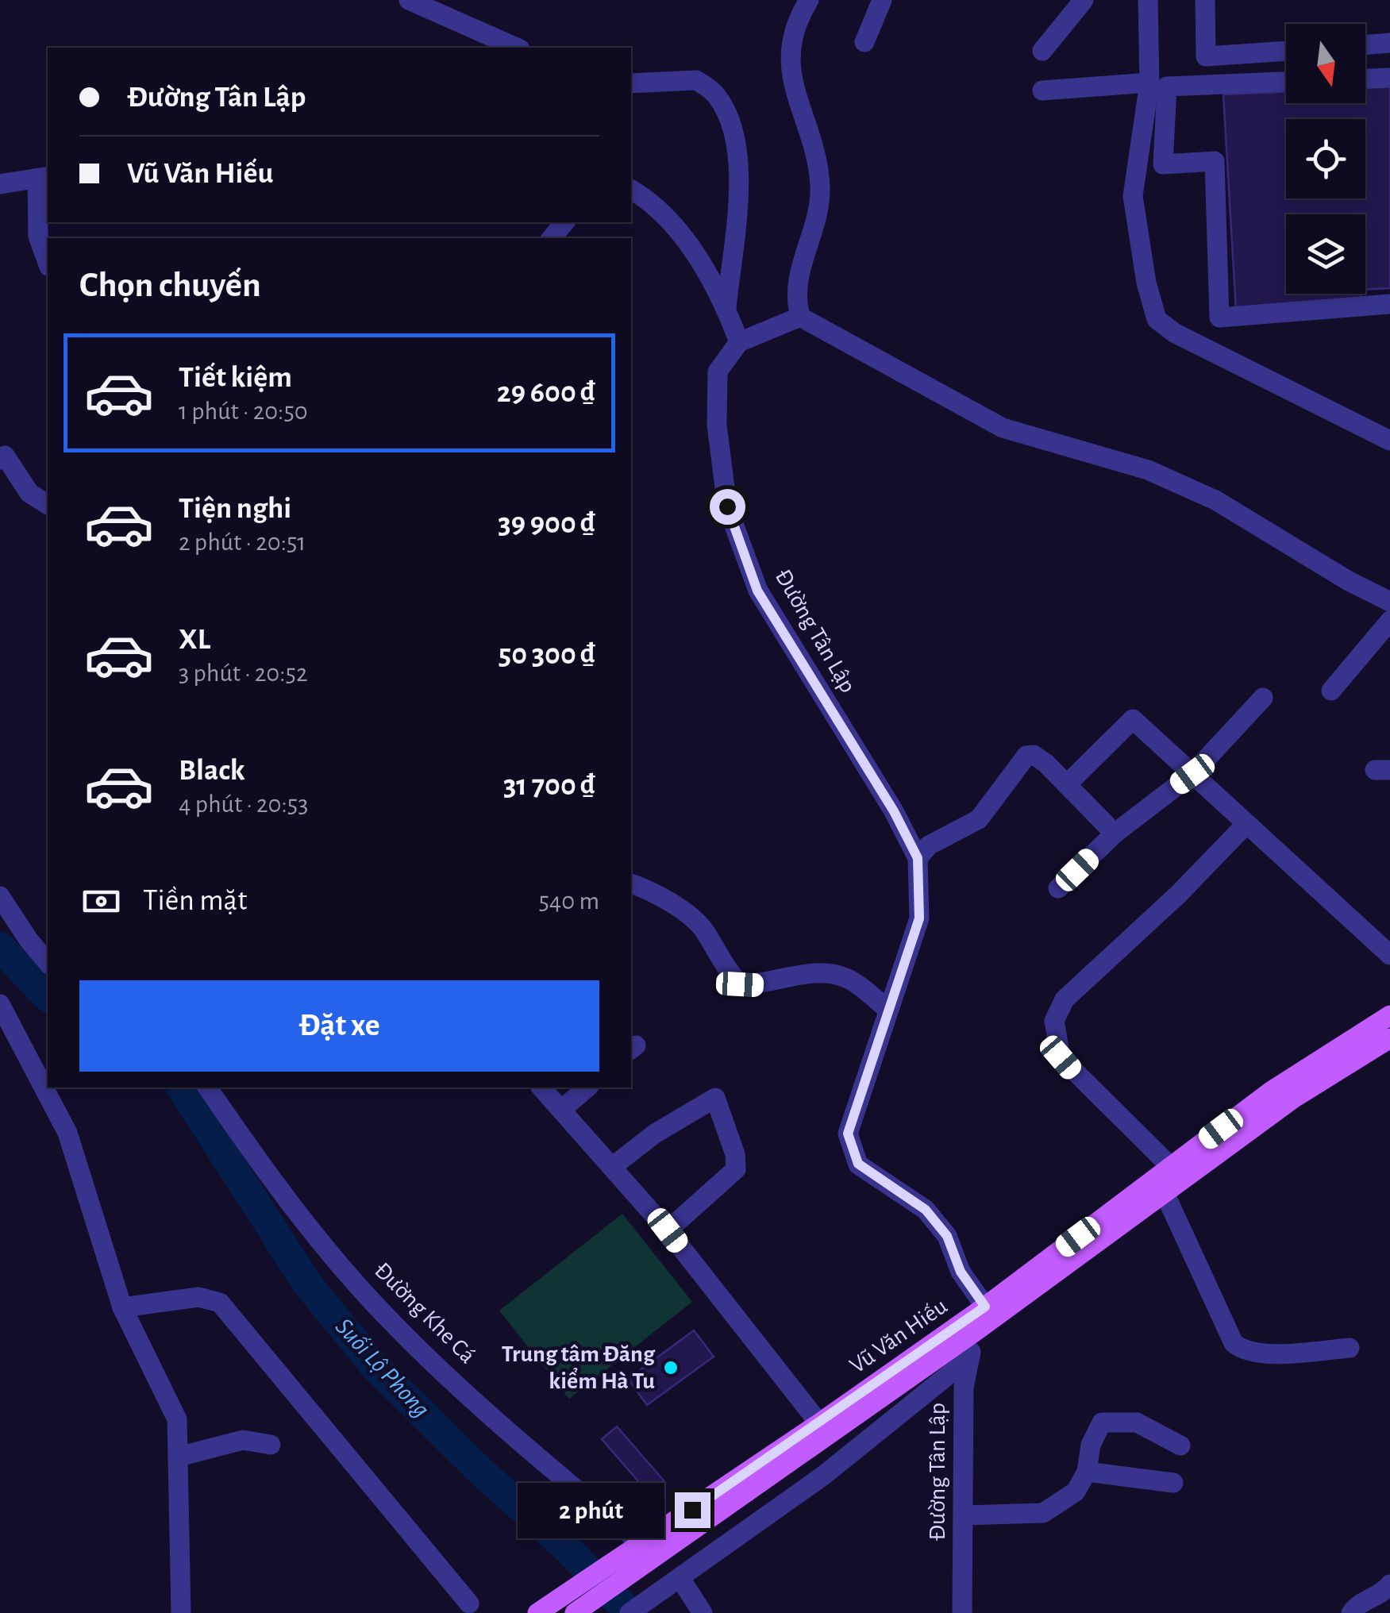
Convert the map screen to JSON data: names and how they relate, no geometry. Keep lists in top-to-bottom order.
{
  "streets": {
    "main road": ["Vũ Văn Hiếu"],
    "street": ["Đường Tân Lập", "Đường Khe Cá"]
  },
  "crossings": [
    ["Đường Tân Lập", "Vũ Văn Hiếu"],
    ["Đường Khe Cá", "Vũ Văn Hiếu"]
  ],
  "water": ["Suối Lộ Phong"],
  "places": ["Trung tâm Đăng kiểm Hà Tu"],
  "north": "bottom",
  "page": {
    "banner": ["Đường Tân Lập", "Vũ Văn Hiếu"],
    "heading": "Chọn chuyến",
    "list": [
      {
        "name": "Tiết kiệm",
        "note": "1 phút · 20:50",
        "value": "29 600 ₫"
      },
      {
        "name": "Tiện nghi",
        "note": "2 phút · 20:51",
        "value": "39 900 ₫"
      },
      {
        "name": "XL",
        "note": "3 phút · 20:52",
        "value": "50 300 ₫"
      },
      {
        "name": "Black",
        "note": "4 phút · 20:53",
        "value": "31 700 ₫"
      }
    ],
    "pay": ["Tiền mặt", "540 m"],
    "buttons": "Đặt xe",
    "bubble": "2 phút"
  }
}
